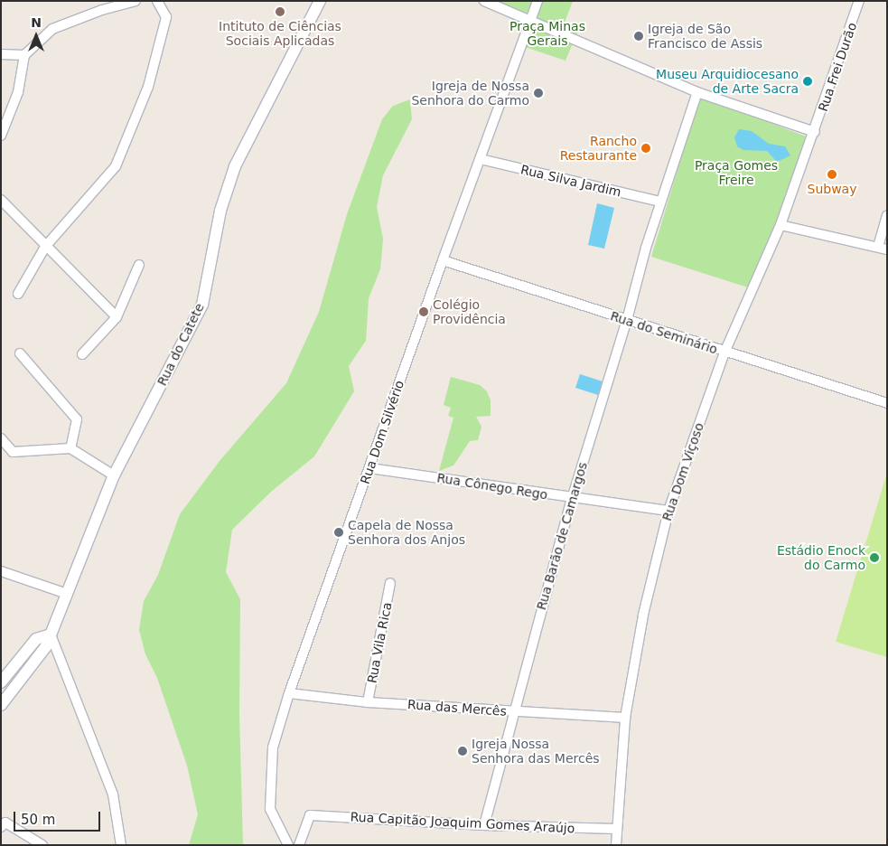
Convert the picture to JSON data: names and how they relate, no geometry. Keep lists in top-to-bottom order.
{
  "streets": {
    "street": [
      "Rua Frei Durão",
      "Rua Silva Jardim",
      "Rua do Seminário",
      "Rua do Catete",
      "Rua Dom Silvério",
      "Rua Dom Viçoso",
      "Rua Cônego Rego",
      "Rua Barão de Camargos",
      "Rua Vila Rica",
      "Rua das Mercês",
      "Rua Capitão Joaquim Gomes Araújo"
    ]
  },
  "crossings": [
    ["Rua Frei Durão", "Rua Dom Viçoso"],
    ["Rua Silva Jardim", "Rua Dom Silvério"],
    ["Rua Silva Jardim", "Rua Barão de Camargos"],
    ["Rua do Seminário", "Rua Dom Silvério"],
    ["Rua do Seminário", "Rua Dom Viçoso"],
    ["Rua do Seminário", "Rua Barão de Camargos"],
    ["Rua Dom Silvério", "Rua Cônego Rego"],
    ["Rua Dom Silvério", "Rua das Mercês"],
    ["Rua Dom Viçoso", "Rua Cônego Rego"],
    ["Rua Dom Viçoso", "Rua das Mercês"],
    ["Rua Dom Viçoso", "Rua Capitão Joaquim Gomes Araújo"],
    ["Rua Cônego Rego", "Rua Barão de Camargos"],
    ["Rua Barão de Camargos", "Rua das Mercês"],
    ["Rua Barão de Camargos", "Rua Capitão Joaquim Gomes Araújo"],
    ["Rua Vila Rica", "Rua das Mercês"]
  ],
  "parks": ["Praça Minas Gerais", "Praça Gomes Freire"],
  "places": [
    "Intituto de Ciências Sociais Aplicadas",
    "Igreja de São Francisco de Assis",
    "Museu Arquidiocesano de Arte Sacra",
    "Igreja de Nossa Senhora do Carmo",
    "Rancho Restaurante",
    "Subway",
    "Colégio Providência",
    "Capela de Nossa Senhora dos Anjos",
    "Estádio Enock do Carmo",
    "Igreja Nossa Senhora das Mercês"
  ],
  "scale_bar": "50 m",
  "north": "top"
}
